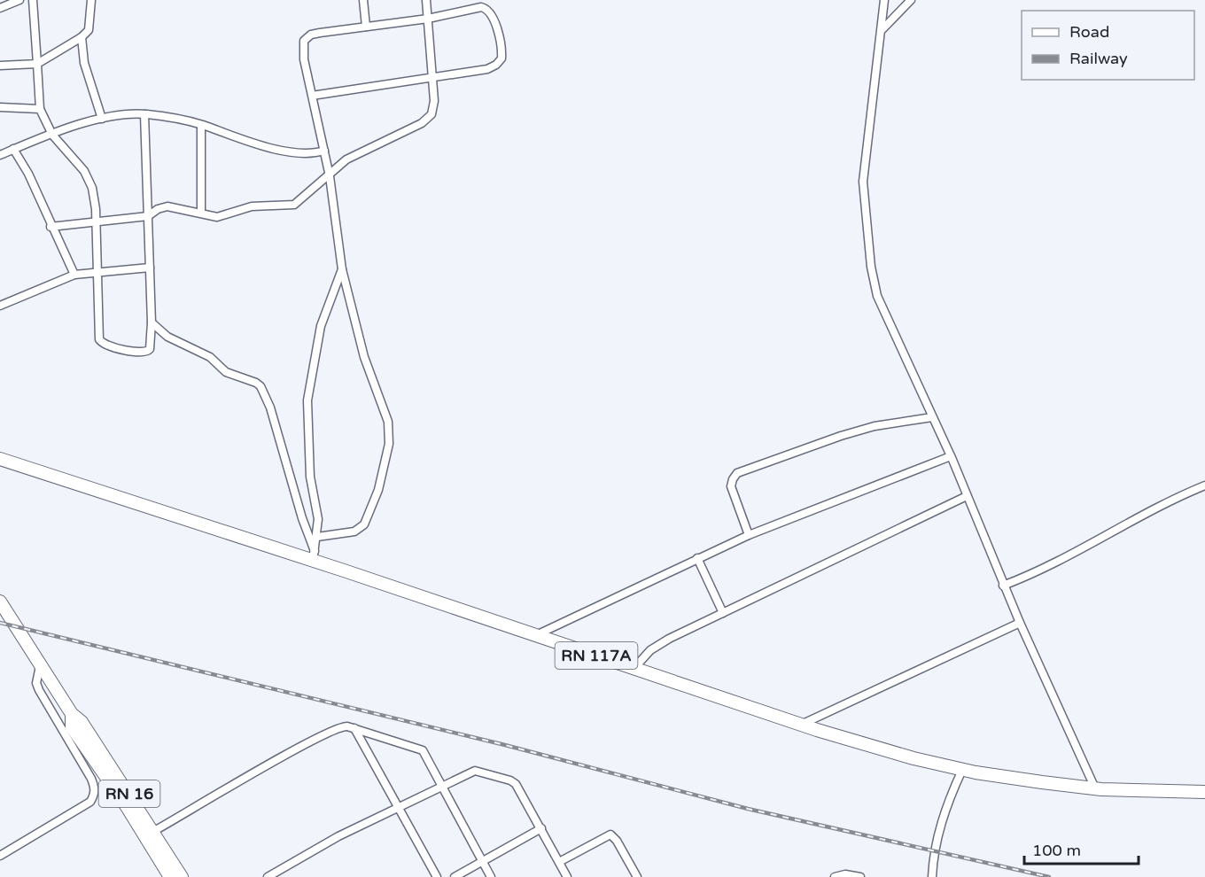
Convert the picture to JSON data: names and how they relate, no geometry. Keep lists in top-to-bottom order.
{
  "streets": {
    "main road": ["RN 117A", "RN 16"]
  },
  "legend": ["Road", "Railway"],
  "scale_bar": "100 m"
}
